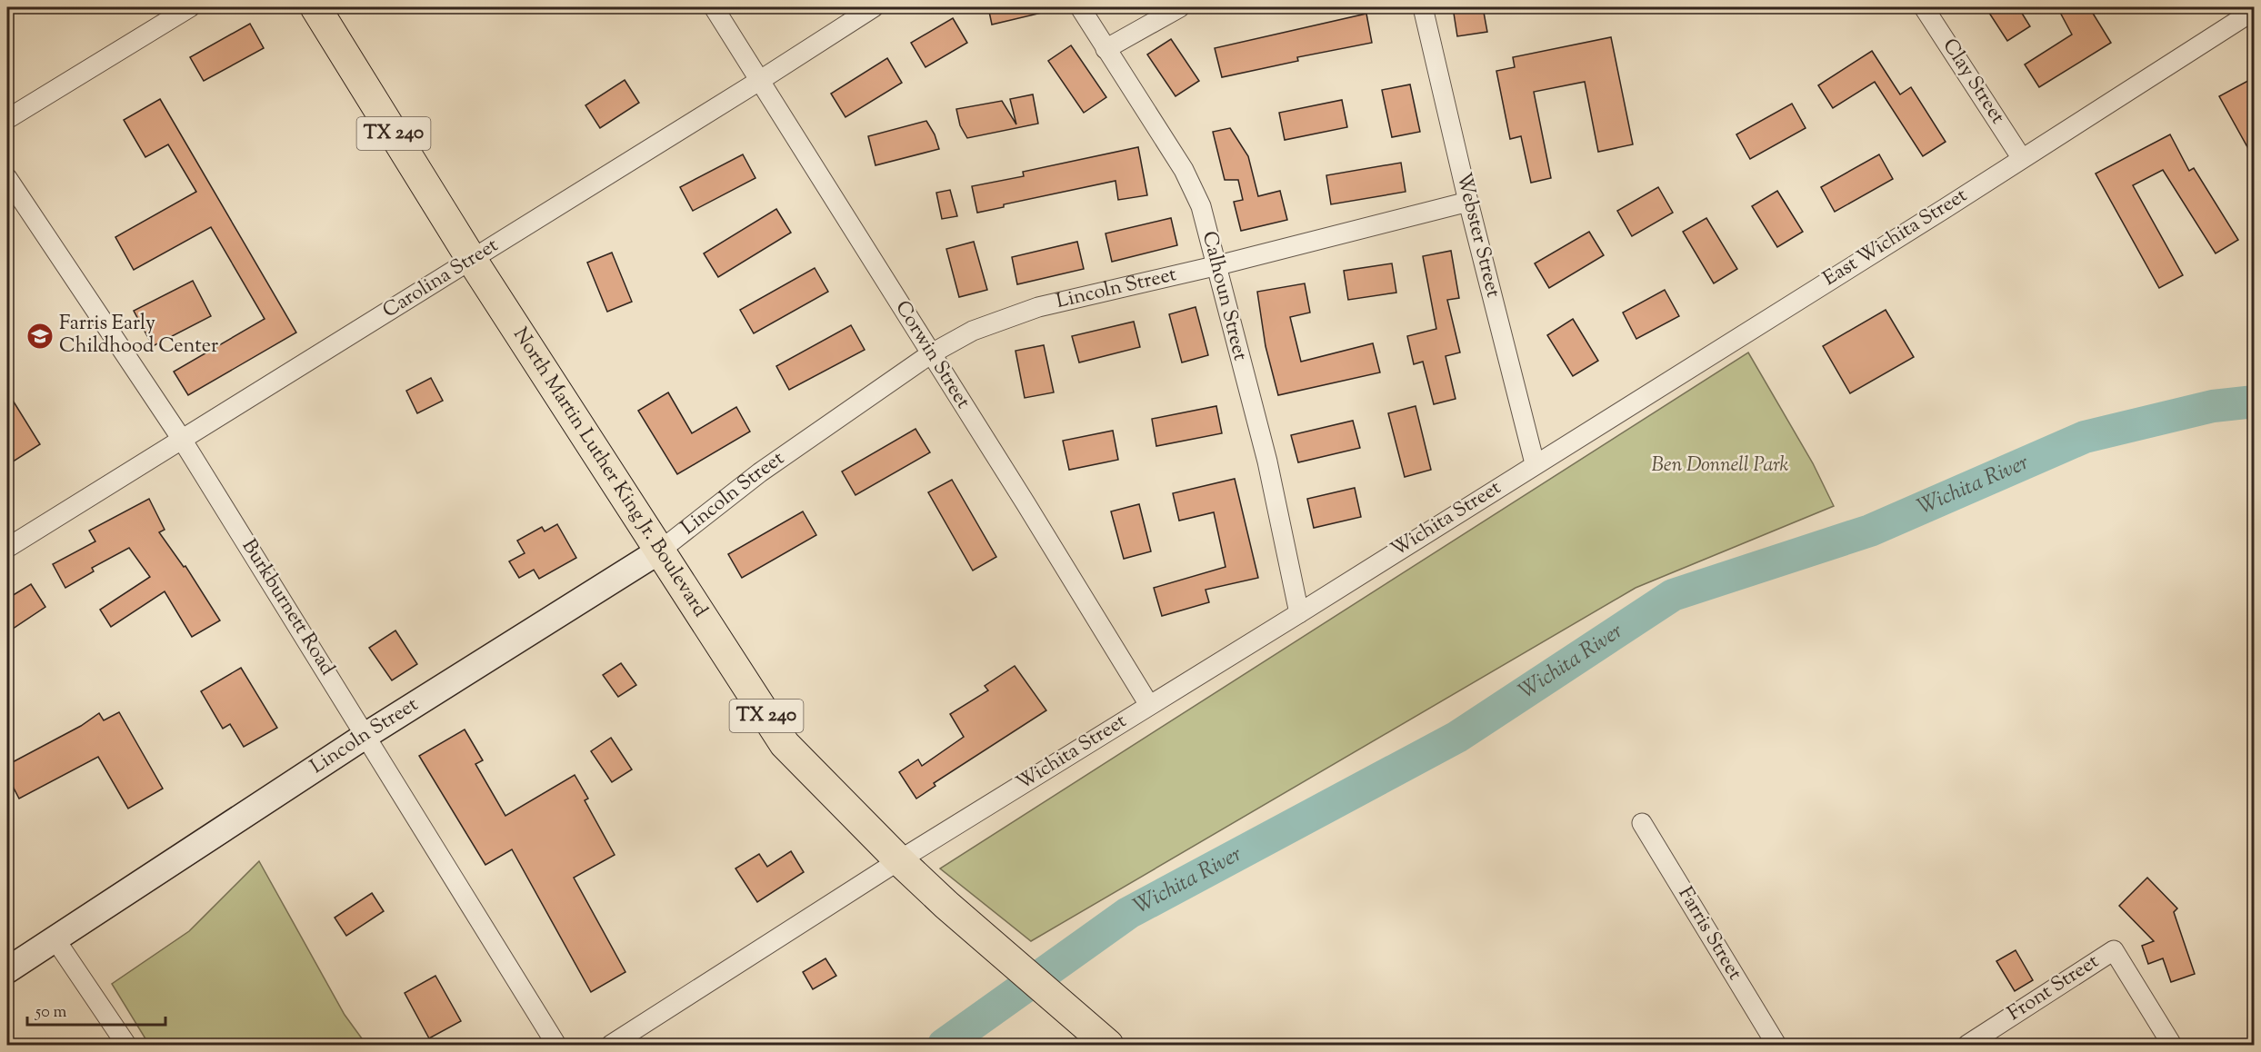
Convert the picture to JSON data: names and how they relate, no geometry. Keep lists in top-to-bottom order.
{
  "streets": {
    "main road": ["TX 240", "Lincoln Street", "North Martin Luther King Jr. Boulevard"],
    "street": [
      "Clay Street",
      "Webster Street",
      "East Wichita Street",
      "Carolina Street",
      "Calhoun Street",
      "Corwin Street",
      "Wichita Street",
      "Burkburnett Road",
      "Farris Street",
      "Front Street"
    ]
  },
  "crossings": [
    ["Clay Street", "East Wichita Street"],
    ["Webster Street", "East Wichita Street"],
    ["Webster Street", "Lincoln Street"],
    ["Webster Street", "Wichita Street"],
    ["East Wichita Street", "Wichita Street"],
    ["Carolina Street", "Corwin Street"],
    ["Carolina Street", "North Martin Luther King Jr. Boulevard"],
    ["Carolina Street", "Burkburnett Road"],
    ["Lincoln Street", "Calhoun Street"],
    ["Lincoln Street", "Corwin Street"],
    ["Lincoln Street", "North Martin Luther King Jr. Boulevard"],
    ["Lincoln Street", "Burkburnett Road"],
    ["Calhoun Street", "Wichita Street"],
    ["Corwin Street", "Wichita Street"],
    ["North Martin Luther King Jr. Boulevard", "Wichita Street"]
  ],
  "water": ["Wichita River"],
  "parks": ["Ben Donnell Park"],
  "places": {
    "school or university": ["Farris Early Childhood Center"]
  },
  "scale_bar": "50 m"
}
